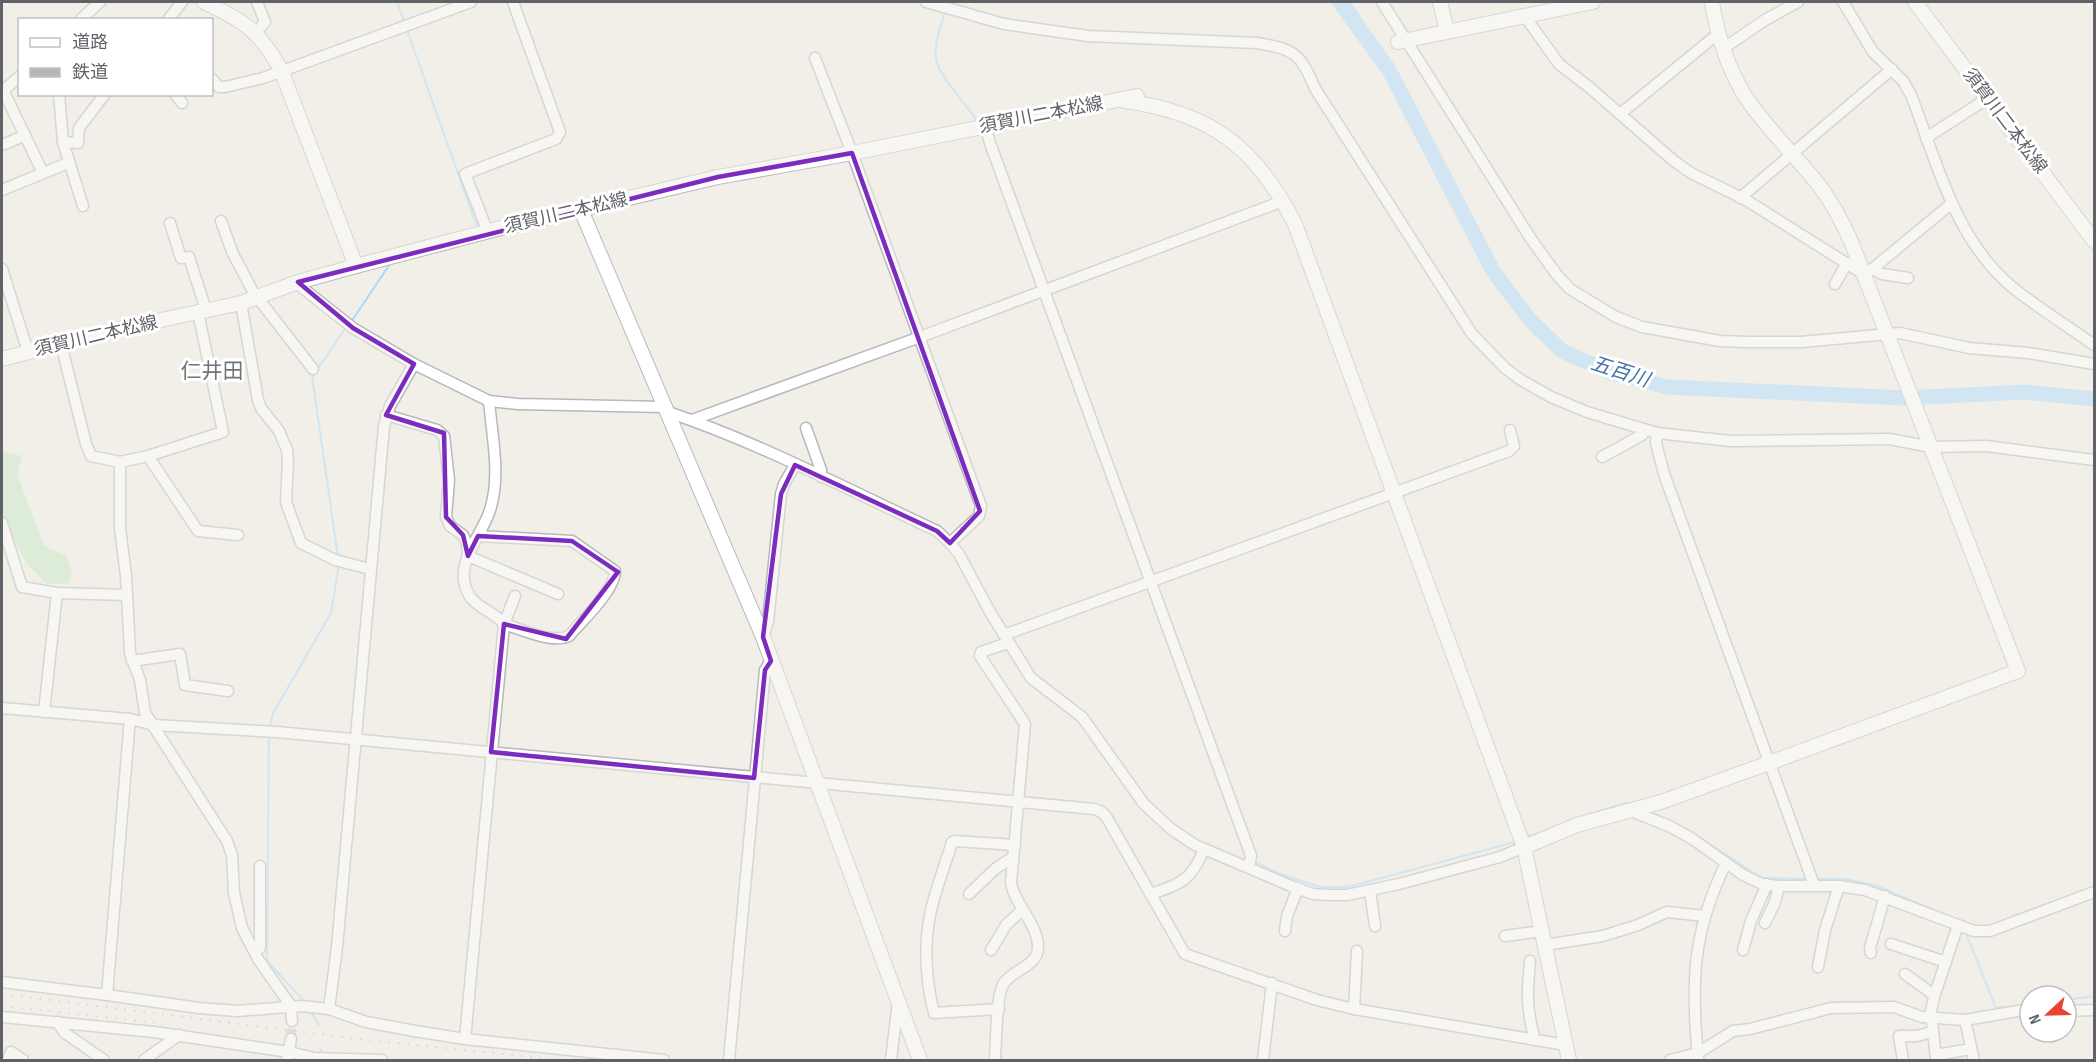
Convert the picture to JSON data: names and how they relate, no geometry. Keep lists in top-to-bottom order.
{
  "streets": {
    "street": ["須賀川二本松線"]
  },
  "districts": ["仁井田"],
  "water": ["五百川"],
  "legend": ["道路", "鉄道"],
  "north": "left"
}
